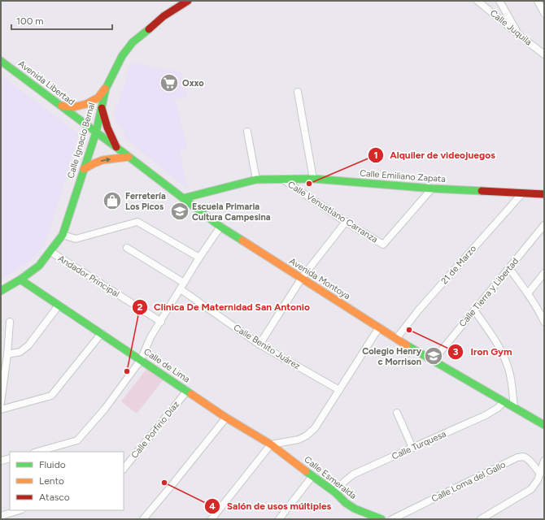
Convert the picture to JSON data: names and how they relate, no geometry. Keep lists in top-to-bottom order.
{
  "streets": {
    "main road": [
      "Avenida Libertad",
      "Calle Ignacio Bernal",
      "Calle Emiliano Zapata",
      "Avenida Montoya",
      "Calle de Lima",
      "Calle Esmeralda"
    ],
    "street": [
      "Calle Juquila",
      "Calle Venustiano Carranza",
      "21 de Marzo",
      "Andador Principal",
      "Calle Tierra y Libertad",
      "Calle Benito Juárez",
      "Calle Porfirio Díaz",
      "Calle Turquesa",
      "Calle Loma del Gallo"
    ]
  },
  "crossings": [
    ["Avenida Libertad", "Calle Ignacio Bernal"],
    ["Avenida Libertad", "Avenida Montoya"],
    ["Calle Ignacio Bernal", "Andador Principal"],
    ["Calle Ignacio Bernal", "Avenida Montoya"],
    ["Calle Ignacio Bernal", "Calle de Lima"],
    ["Calle Emiliano Zapata", "Calle Venustiano Carranza"],
    ["Calle Emiliano Zapata", "21 de Marzo"],
    ["Calle Emiliano Zapata", "Avenida Montoya"],
    ["21 de Marzo", "Avenida Montoya"],
    ["Avenida Montoya", "Calle Tierra y Libertad"],
    ["Avenida Montoya", "Calle Turquesa"],
    ["Calle de Lima", "Calle Porfirio Díaz"],
    ["Calle de Lima", "Calle Esmeralda"],
    ["Calle Turquesa", "Calle Esmeralda"]
  ],
  "places": {
    "supermarket": ["Oxxo"],
    "other": [
      "Alquiler de videojuegos",
      "Iron Gym",
      "Clinica De Maternidad San Antonio",
      "Salón de usos múltiples"
    ],
    "shop": ["Ferretería Los Picos"],
    "school or university": ["Escuela Primaria Cultura Campesina", "Colegio Henry c Morrison"]
  },
  "legend": ["Fluido", "Lento", "Atasco"],
  "scale_bar": "100 m"
}
